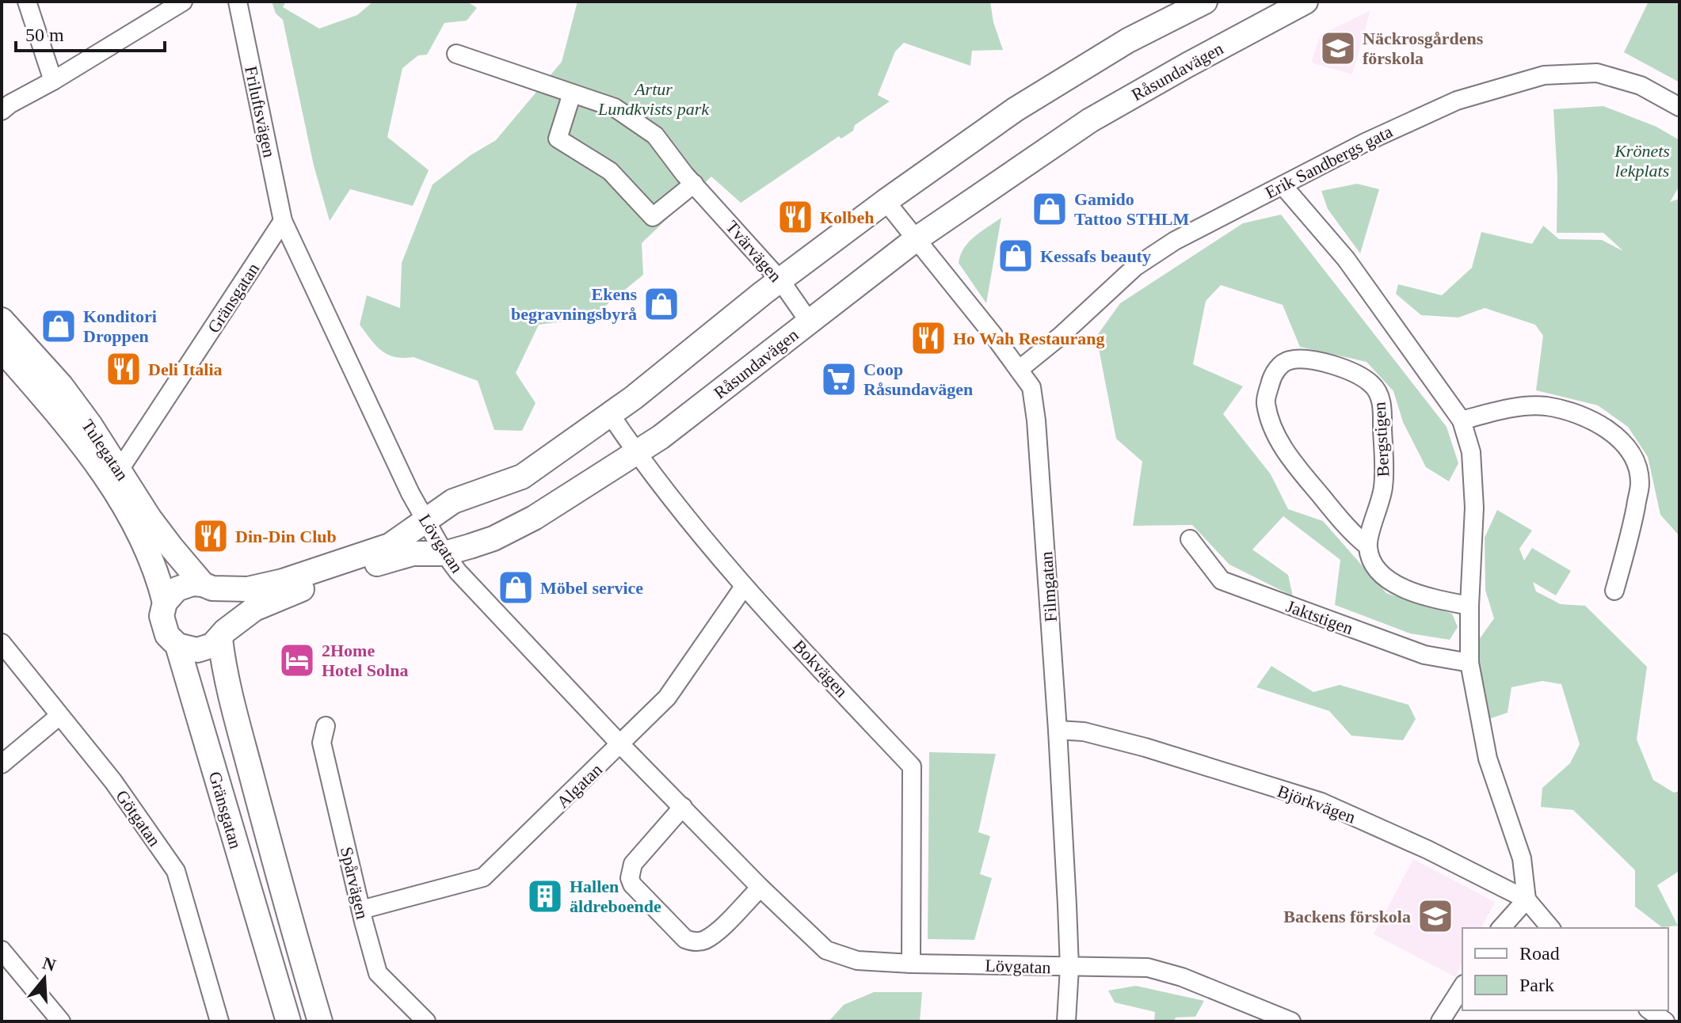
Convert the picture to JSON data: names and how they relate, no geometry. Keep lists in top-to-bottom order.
{
  "streets": {
    "street": [
      "Råsundavägen",
      "Friluftsvägen",
      "Erik Sandbergs gata",
      "Tvärvägen",
      "Gränsgatan",
      "Bergstigen",
      "Tulegatan",
      "Lövgatan",
      "Filmgatan",
      "Jaktstigen",
      "Bokvägen",
      "Algatan",
      "Björkvägen",
      "Götgatan",
      "Spårvägen"
    ]
  },
  "crossings": [
    ["Råsundavägen", "Tvärvägen"],
    ["Råsundavägen", "Gränsgatan"],
    ["Råsundavägen", "Tulegatan"],
    ["Råsundavägen", "Lövgatan"],
    ["Råsundavägen", "Filmgatan"],
    ["Råsundavägen", "Bokvägen"],
    ["Friluftsvägen", "Gränsgatan"],
    ["Friluftsvägen", "Lövgatan"],
    ["Erik Sandbergs gata", "Filmgatan"],
    ["Gränsgatan", "Tulegatan"],
    ["Gränsgatan", "Lövgatan"],
    ["Lövgatan", "Filmgatan"],
    ["Lövgatan", "Bokvägen"],
    ["Lövgatan", "Algatan"],
    ["Filmgatan", "Björkvägen"],
    ["Bokvägen", "Algatan"],
    ["Algatan", "Spårvägen"]
  ],
  "parks": ["Artur Lundkvists park", "Krönets lekplats"],
  "places": {
    "school or university": ["Näckrosgårdens förskola", "Backens förskola"],
    "shop": [
      "Gamido Tattoo STHLM",
      "Kessafs beauty",
      "Ekens begravningsbyrå",
      "Konditori Droppen",
      "Möbel service"
    ],
    "restaurant": [
      "Kolbeh",
      "Ho Wah Restaurang",
      "Deli Italia",
      "Din-Din Club"
    ],
    "supermarket": ["Coop Råsundavägen"],
    "hotel": ["2Home Hotel Solna"],
    "building": ["Hallen äldreboende"]
  },
  "legend": ["Road", "Park"],
  "scale_bar": "50 m",
  "north": "top"
}
